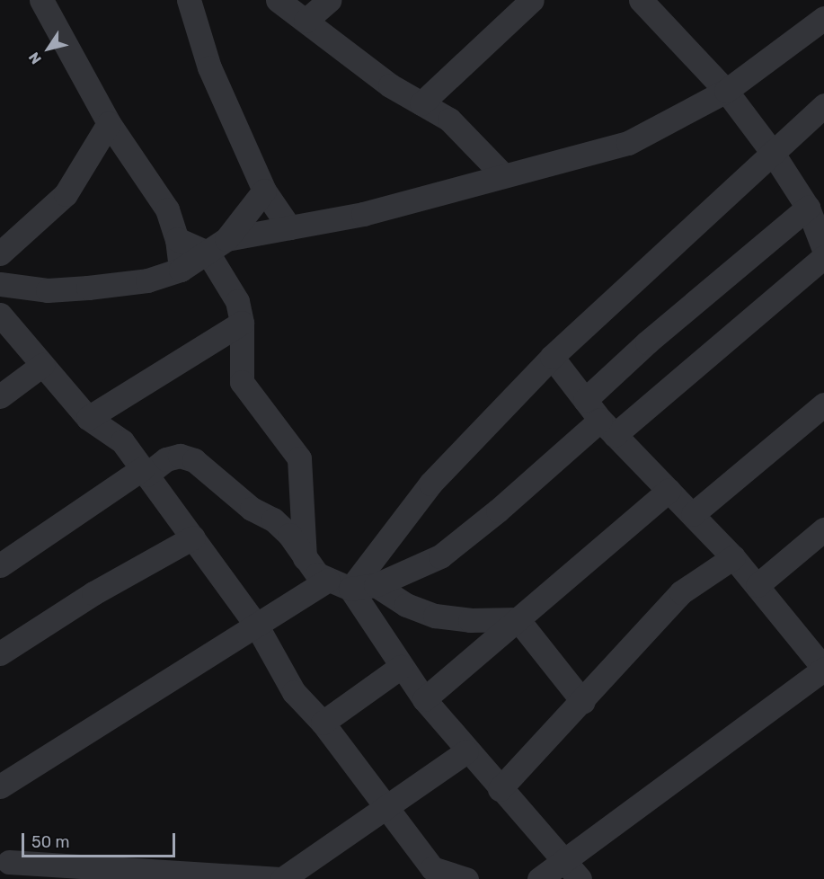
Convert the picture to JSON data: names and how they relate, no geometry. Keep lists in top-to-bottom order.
{
  "scale_bar": "50 m",
  "north": "bottom left"
}
